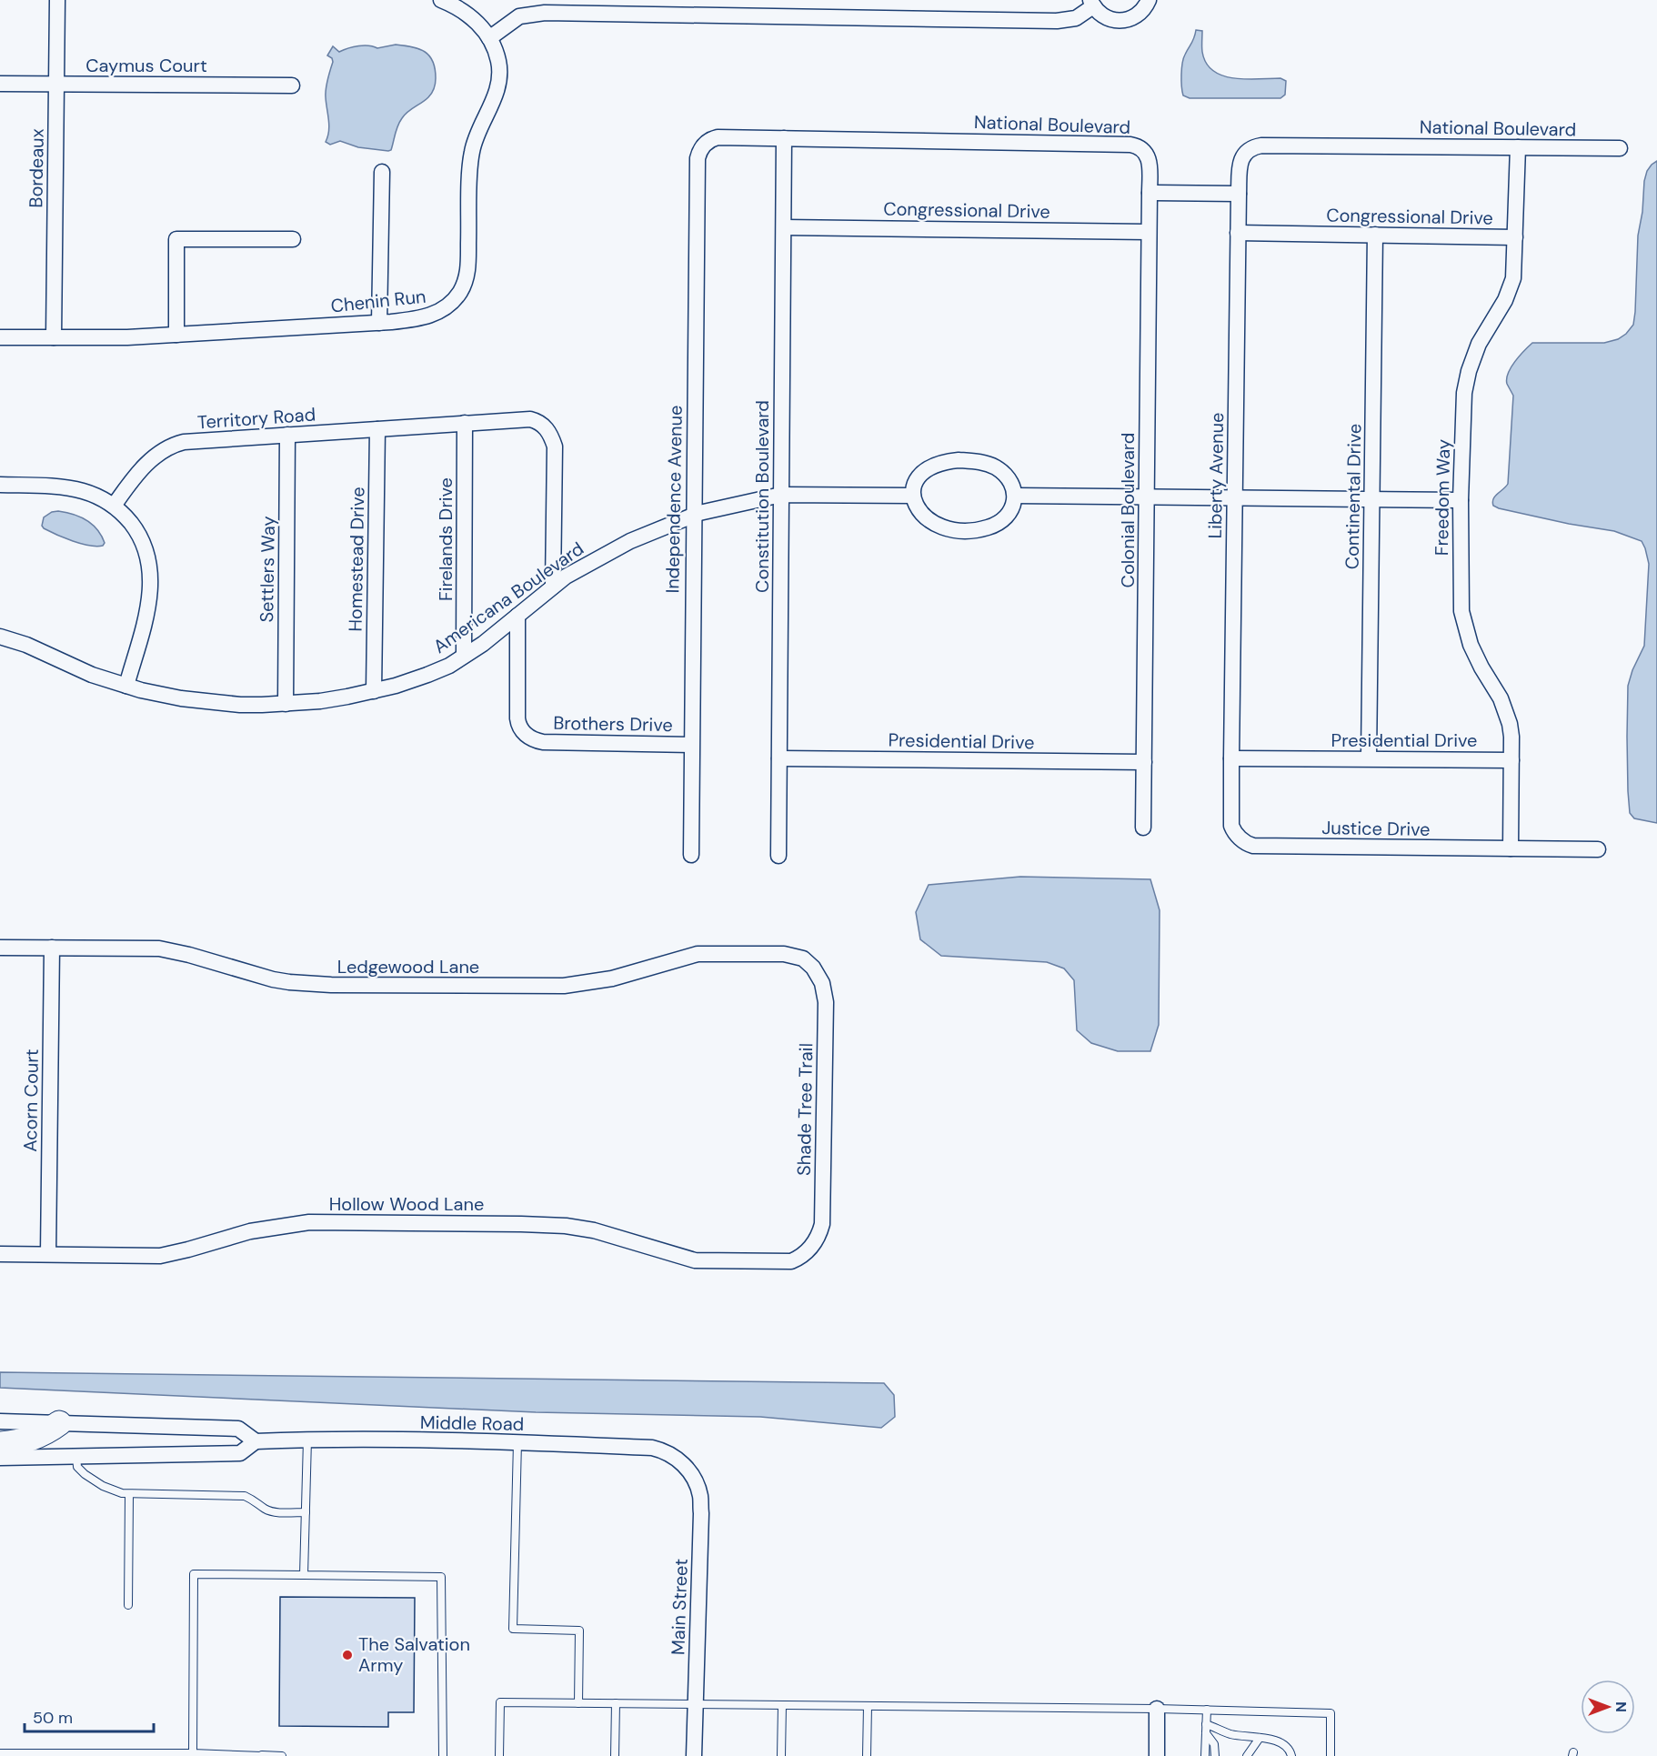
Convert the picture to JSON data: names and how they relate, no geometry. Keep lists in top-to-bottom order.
{
  "streets": {
    "street": [
      "Caymus Court",
      "National Boulevard",
      "Bordeaux",
      "Congressional Drive",
      "Chenin Run",
      "Territory Road",
      "Liberty Avenue",
      "Constitution Boulevard",
      "Continental Drive",
      "Freedom Way",
      "Independence Avenue",
      "Colonial Boulevard",
      "Firelands Drive",
      "Homestead Drive",
      "Settlers Way",
      "Americana Boulevard",
      "Brothers Drive",
      "Presidential Drive",
      "Justice Drive",
      "Ledgewood Lane",
      "Acorn Court",
      "Shade Tree Trail",
      "Hollow Wood Lane",
      "Middle Road",
      "Main Street"
    ]
  },
  "crossings": [
    ["Caymus Court", "Bordeaux"],
    ["National Boulevard", "Liberty Avenue"],
    ["National Boulevard", "Constitution Boulevard"],
    ["National Boulevard", "Freedom Way"],
    ["National Boulevard", "Independence Avenue"],
    ["National Boulevard", "Colonial Boulevard"],
    ["Bordeaux", "Chenin Run"],
    ["Congressional Drive", "Liberty Avenue"],
    ["Congressional Drive", "Constitution Boulevard"],
    ["Congressional Drive", "Continental Drive"],
    ["Congressional Drive", "Freedom Way"],
    ["Congressional Drive", "Colonial Boulevard"],
    ["Territory Road", "Firelands Drive"],
    ["Territory Road", "Homestead Drive"],
    ["Territory Road", "Settlers Way"],
    ["Territory Road", "Americana Boulevard"],
    ["Liberty Avenue", "Presidential Drive"],
    ["Liberty Avenue", "Justice Drive"],
    ["Constitution Boulevard", "Americana Boulevard"],
    ["Constitution Boulevard", "Presidential Drive"],
    ["Continental Drive", "Presidential Drive"],
    ["Freedom Way", "Presidential Drive"],
    ["Freedom Way", "Justice Drive"],
    ["Independence Avenue", "Americana Boulevard"],
    ["Independence Avenue", "Brothers Drive"],
    ["Colonial Boulevard", "Presidential Drive"],
    ["Firelands Drive", "Americana Boulevard"],
    ["Homestead Drive", "Americana Boulevard"],
    ["Settlers Way", "Americana Boulevard"],
    ["Americana Boulevard", "Brothers Drive"],
    ["Presidential Drive", "Justice Drive"],
    ["Ledgewood Lane", "Acorn Court"],
    ["Ledgewood Lane", "Shade Tree Trail"],
    ["Acorn Court", "Hollow Wood Lane"],
    ["Shade Tree Trail", "Hollow Wood Lane"],
    ["Middle Road", "Main Street"]
  ],
  "places": ["The Salvation Army"],
  "scale_bar": "50 m",
  "north": "right"
}
